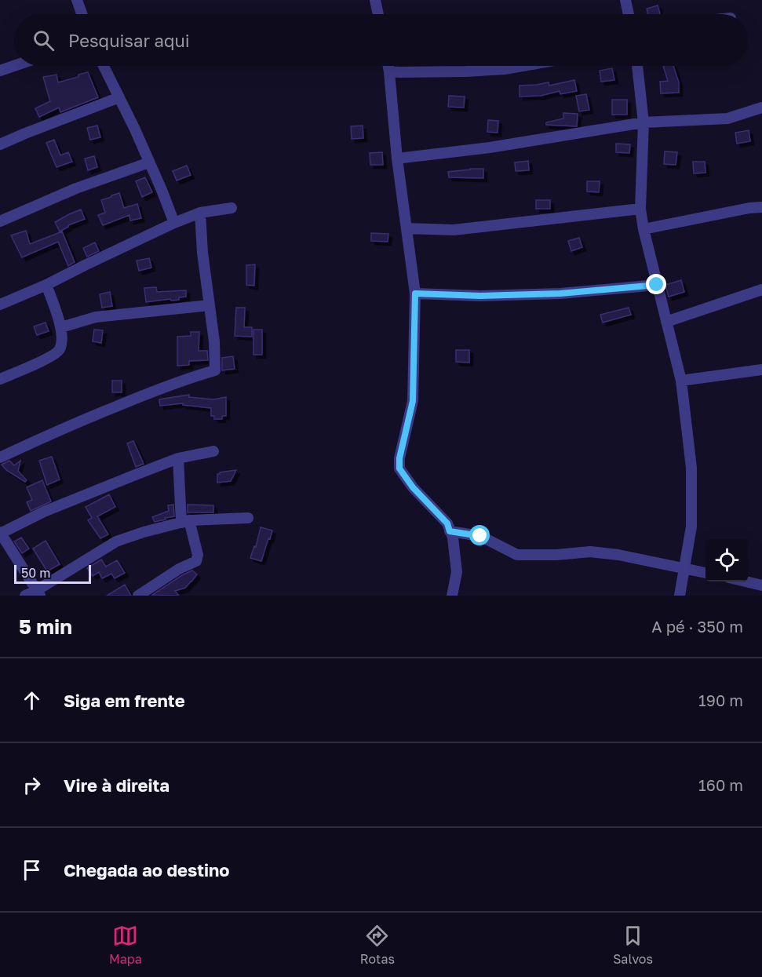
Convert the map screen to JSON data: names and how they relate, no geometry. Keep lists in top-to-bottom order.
{
  "scale_bar": "50 m",
  "page": {
    "search": "Pesquisar aqui",
    "scale": "50 m",
    "heading": ["5 min", "A pé · 350 m"],
    "list": [
      ["Siga em frente", "190 m"],
      ["Vire à direita", "160 m"],
      "Chegada ao destino"
    ],
    "nav": ["Mapa", "Rotas", "Salvos"]
  }
}
